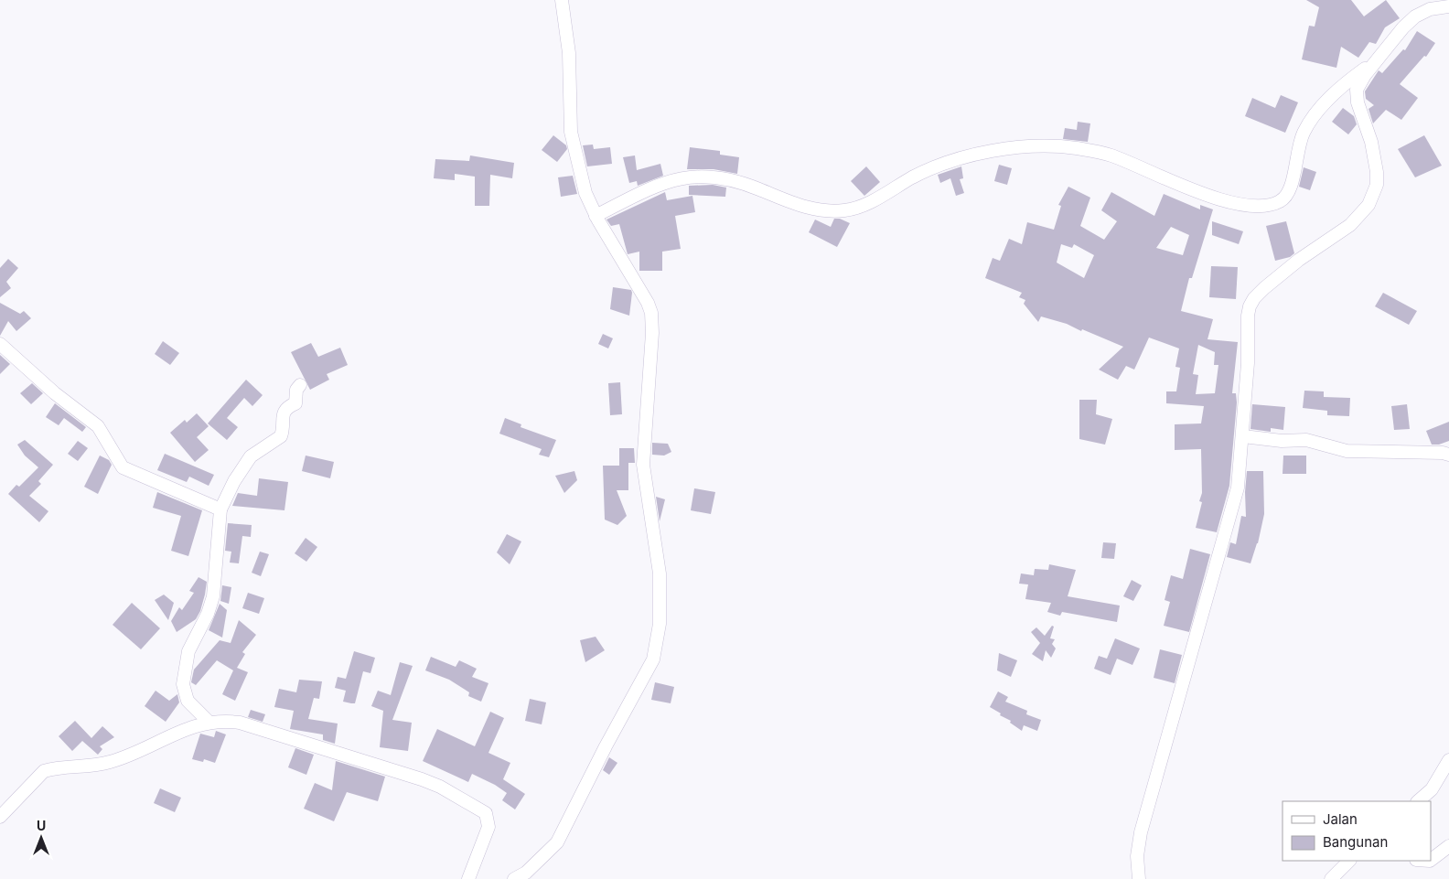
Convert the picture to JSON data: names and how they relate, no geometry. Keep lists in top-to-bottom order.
{
  "legend": ["Jalan", "Bangunan"],
  "north": "top"
}
